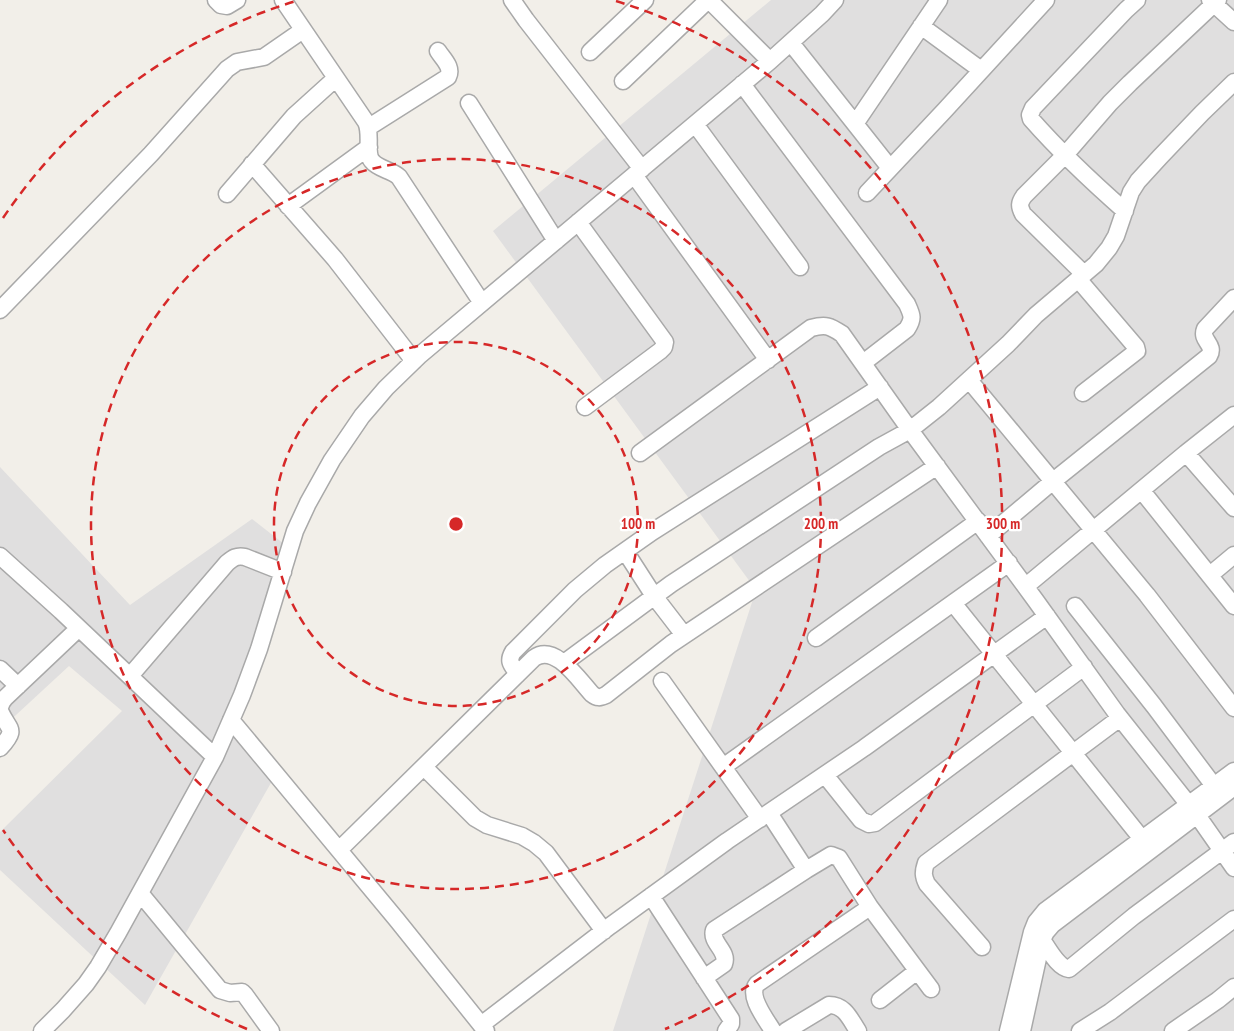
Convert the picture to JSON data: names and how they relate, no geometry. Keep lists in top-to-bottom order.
{
  "rings": ["100 m", "200 m", "300 m"]
}
